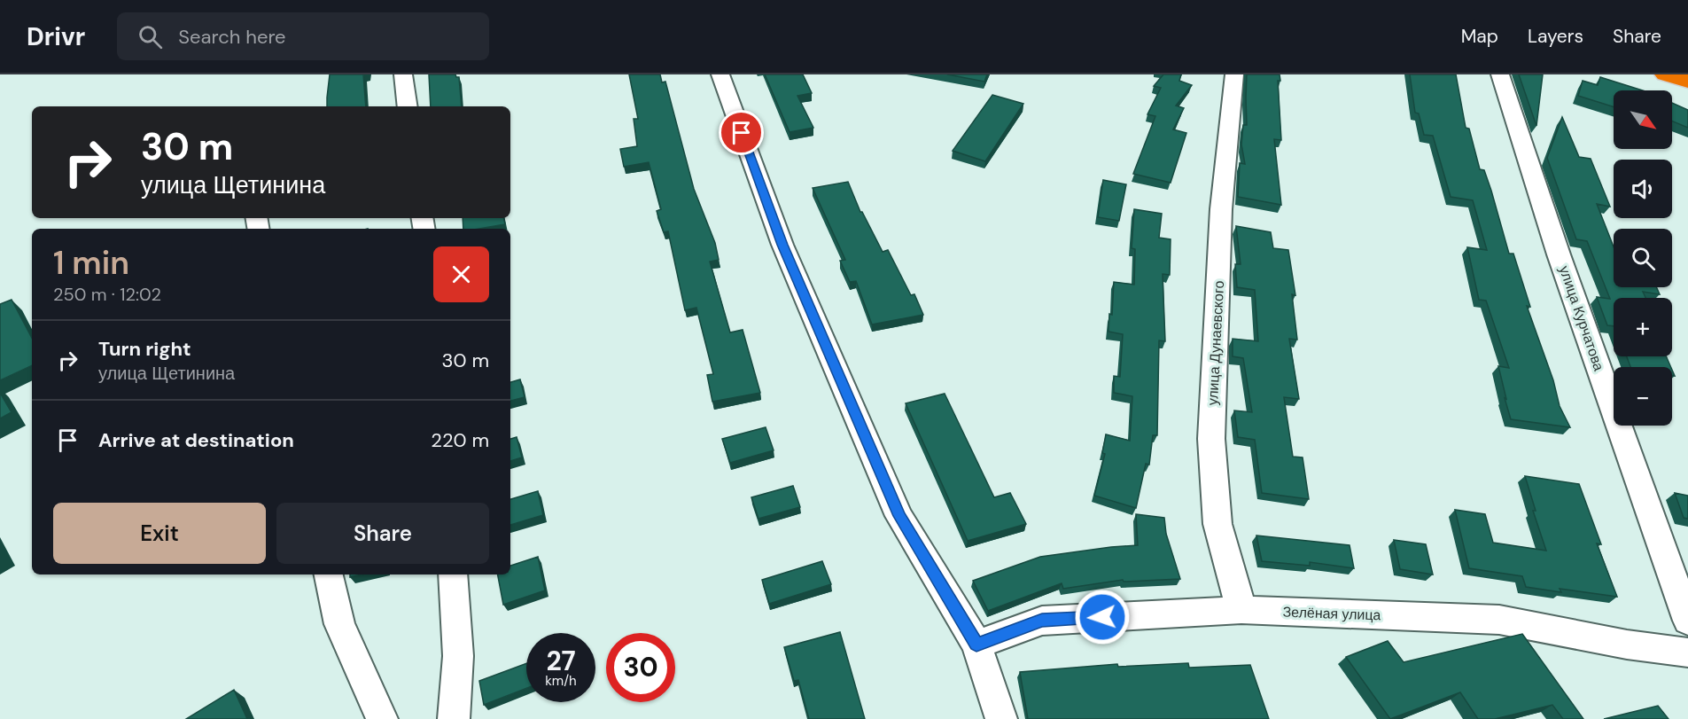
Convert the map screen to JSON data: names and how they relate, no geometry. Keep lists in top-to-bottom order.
{
  "streets": {
    "street": ["улица Курчатова", "улица Дунаевского", "Зелёная улица"]
  },
  "crossings": [
    ["улица Дунаевского", "Зелёная улица"]
  ],
  "north": "bottom right",
  "page": {
    "header": "Drivr",
    "search": "Search here",
    "nav": ["Map", "Layers", "Share"],
    "map_buttons": ["+", "−"],
    "turn": ["30 m", "улица Щетинина"],
    "heading": ["1 min", "250 m · 12:02"],
    "list": [
      {
        "name": "Turn right",
        "note": "улица Щетинина",
        "value": "30 m"
      },
      {
        "name": "Arrive at destination",
        "value": "220 m"
      }
    ],
    "buttons": ["Exit", "Share"],
    "speed": "27 km/h",
    "limit": "30"
  }
}
